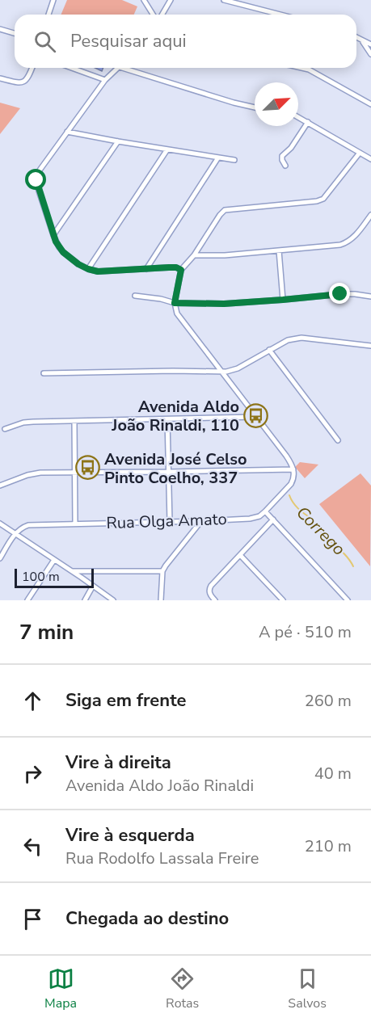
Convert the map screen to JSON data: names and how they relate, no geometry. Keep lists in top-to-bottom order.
{
  "streets": {
    "street": ["Rua Olga Amato"]
  },
  "water": ["Corrego"],
  "places": {
    "bus stop": ["Avenida Aldo João Rinaldi, 110", "Avenida José Celso Pinto Coelho, 337"]
  },
  "scale_bar": "100 m",
  "north": "top right",
  "page": {
    "search": "Pesquisar aqui",
    "scale": "100 m",
    "heading": ["7 min", "A pé · 510 m"],
    "list": [
      ["Siga em frente", "260 m"],
      ["Vire à direita", "Avenida Aldo João Rinaldi", "40 m"],
      ["Vire à esquerda", "Rua Rodolfo Lassala Freire", "210 m"],
      "Chegada ao destino"
    ],
    "nav": ["Mapa", "Rotas", "Salvos"]
  }
}
